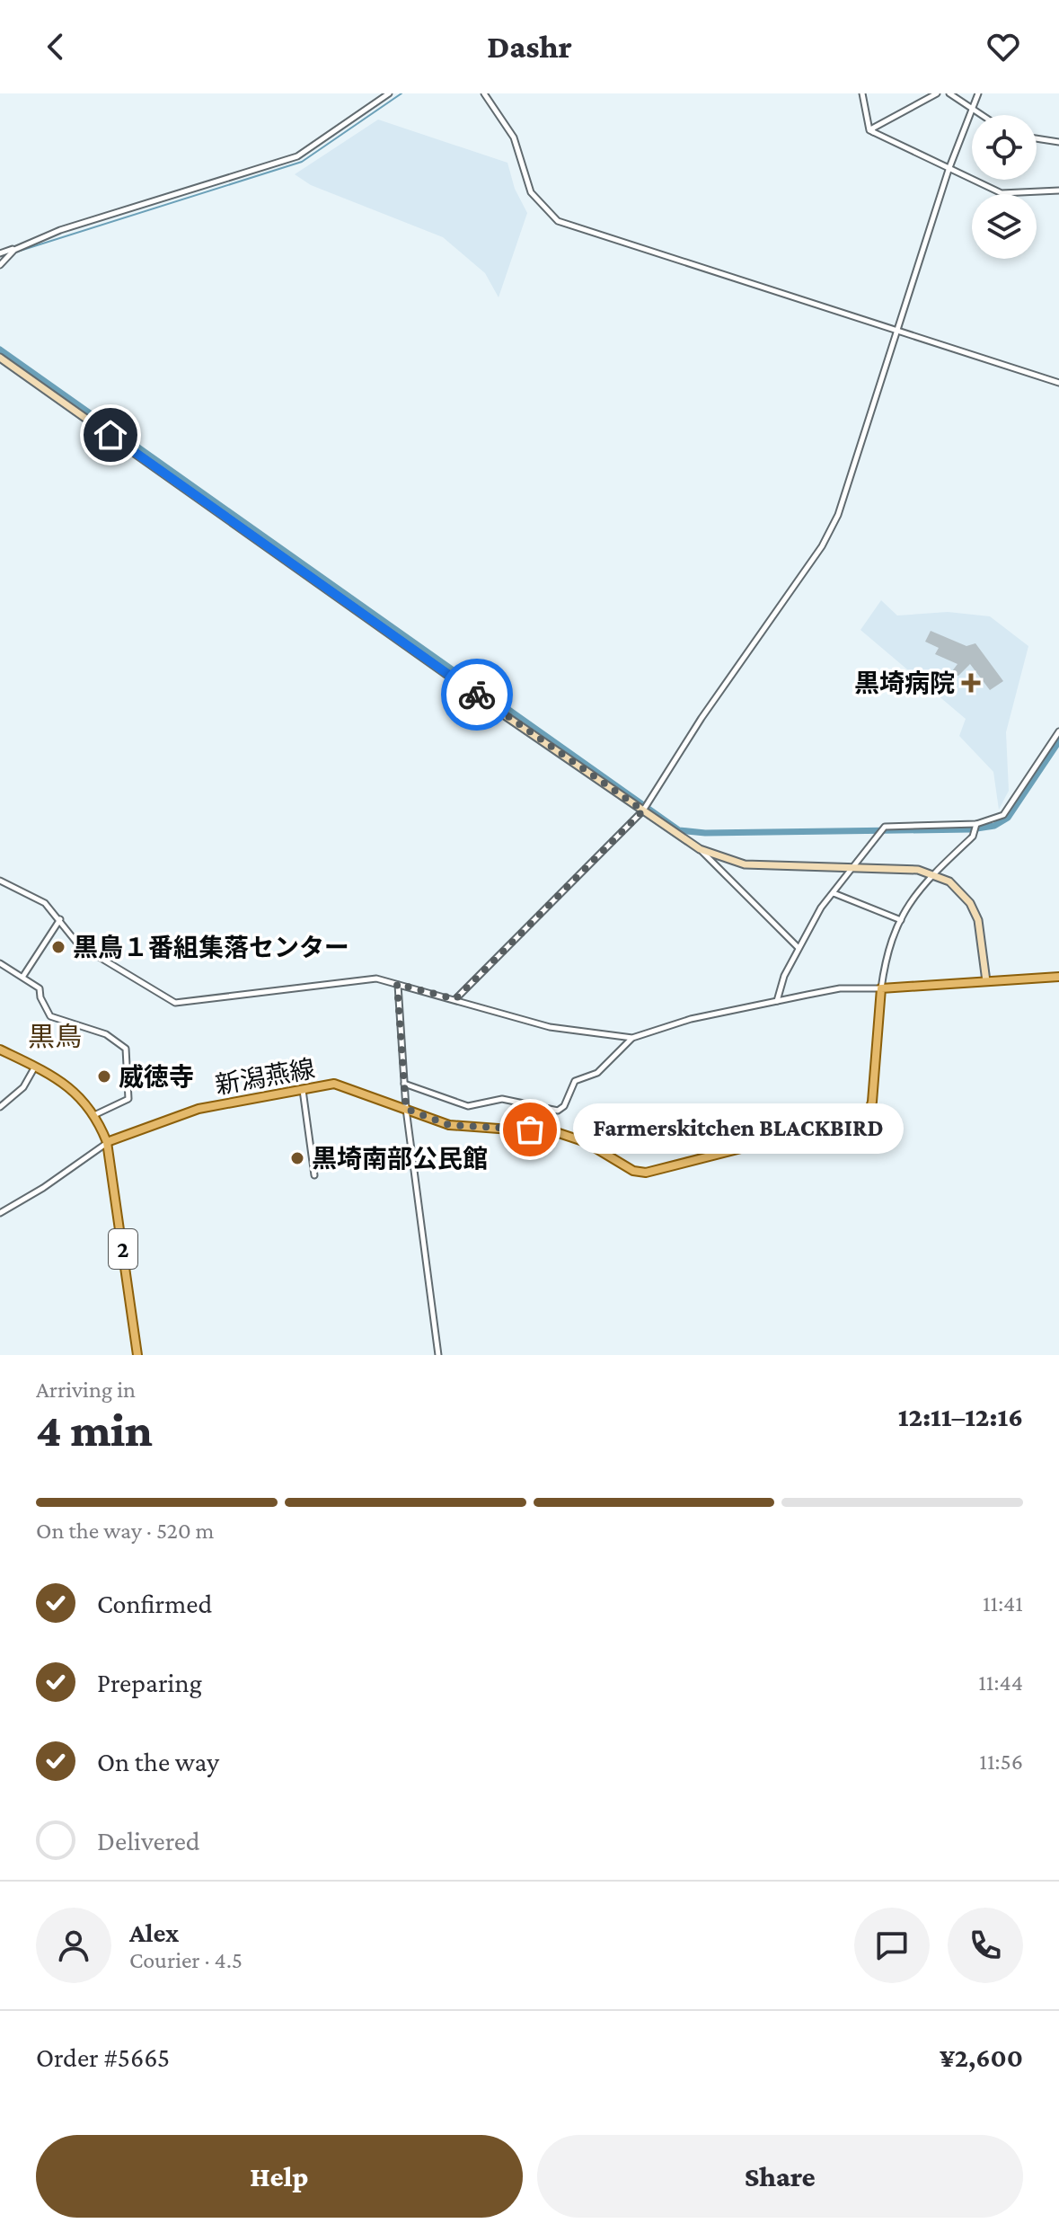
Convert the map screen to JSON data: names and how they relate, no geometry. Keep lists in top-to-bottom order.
{
  "streets": {
    "main road": ["新潟燕線", "2"]
  },
  "crossings": [
    ["新潟燕線", "2"]
  ],
  "districts": ["黒鳥"],
  "places": {
    "health": ["黒埼病院"],
    "other": [
      "黒鳥１番組集落センター",
      "威徳寺",
      "Farmerskitchen BLACKBIRD",
      "黒埼南部公民館"
    ]
  },
  "page": {
    "header": "Dashr",
    "bubble": "Farmerskitchen BLACKBIRD",
    "heading": ["4 min", "Arriving in", "12:11–12:16"],
    "panel": [
      "Alex",
      "Courier · 4.5",
      "Order #5665",
      "¥2,600"
    ],
    "bar": "On the way · 520 m",
    "list": [
      ["Confirmed", "11:41"],
      ["Preparing", "11:44"],
      ["On the way", "11:56"],
      "Delivered"
    ],
    "buttons": ["Help", "Share"]
  }
}
